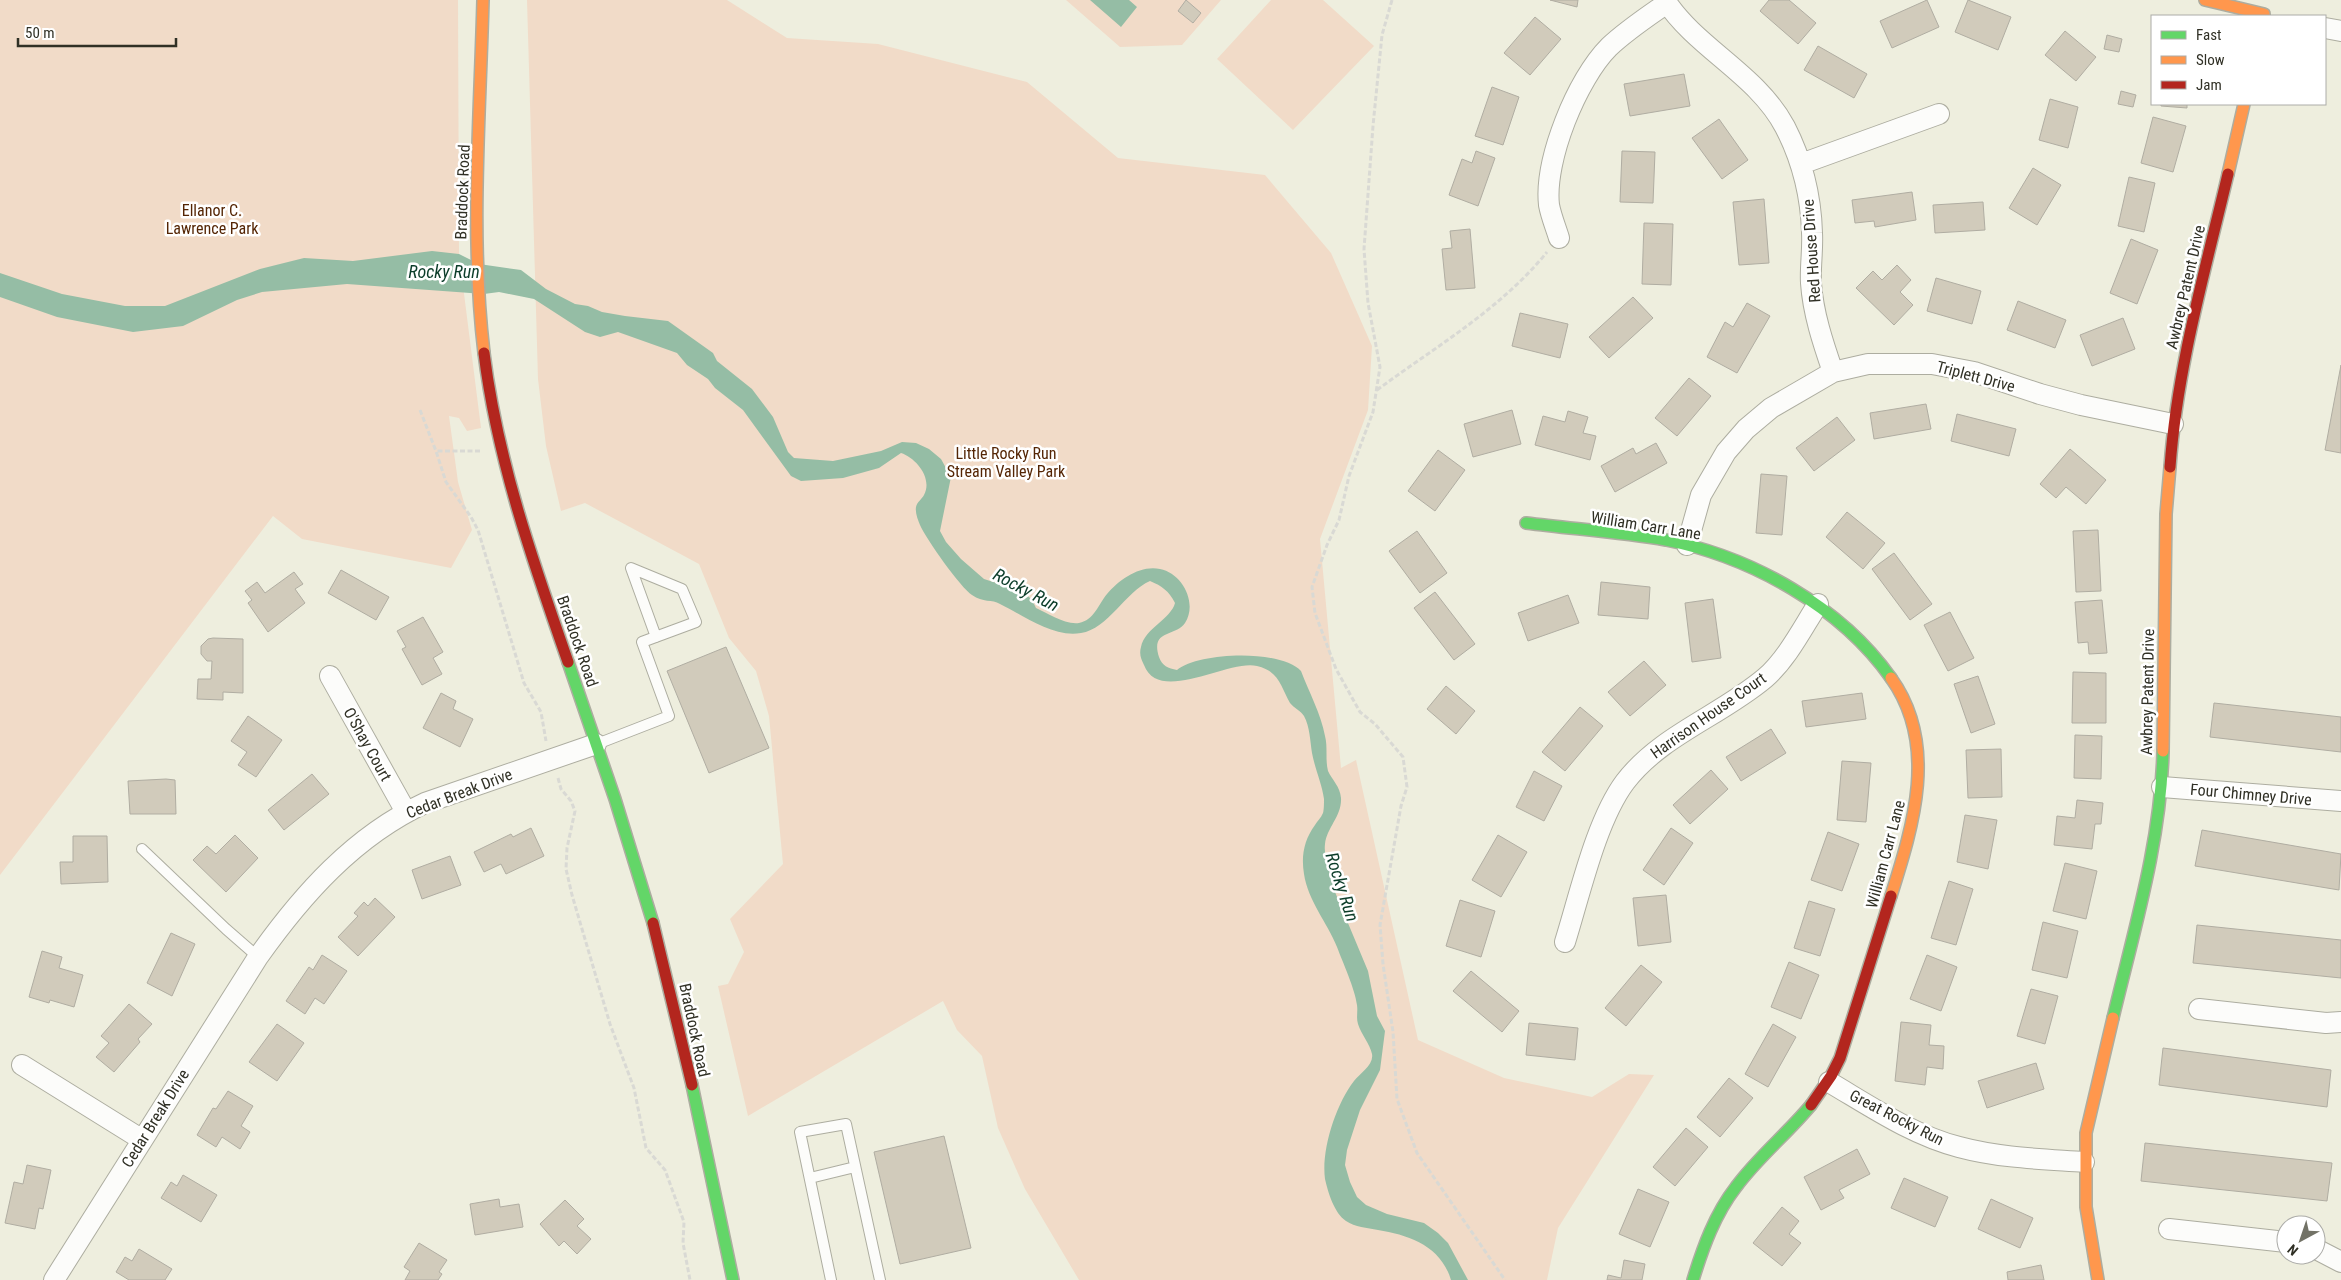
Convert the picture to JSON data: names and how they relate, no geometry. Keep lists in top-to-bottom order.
{
  "streets": {
    "street": [
      "Braddock Road",
      "Red House Drive",
      "Awbrey Patent Drive",
      "Triplett Drive",
      "William Carr Lane",
      "Harrison House Court",
      "O'Shay Court",
      "Cedar Break Drive",
      "Four Chimney Drive",
      "Great Rocky Run"
    ]
  },
  "crossings": [
    ["Braddock Road", "Cedar Break Drive"],
    ["Red House Drive", "Triplett Drive"],
    ["Awbrey Patent Drive", "Triplett Drive"],
    ["Awbrey Patent Drive", "Four Chimney Drive"],
    ["Awbrey Patent Drive", "Great Rocky Run"],
    ["Triplett Drive", "William Carr Lane"],
    ["William Carr Lane", "Harrison House Court"],
    ["William Carr Lane", "Great Rocky Run"],
    ["O'Shay Court", "Cedar Break Drive"]
  ],
  "water": ["Rocky Run"],
  "parks": ["Ellanor C. Lawrence Park", "Little Rocky Run Stream Valley Park"],
  "legend": ["Fast", "Slow", "Jam"],
  "scale_bar": "50 m",
  "north": "bottom left"
}
